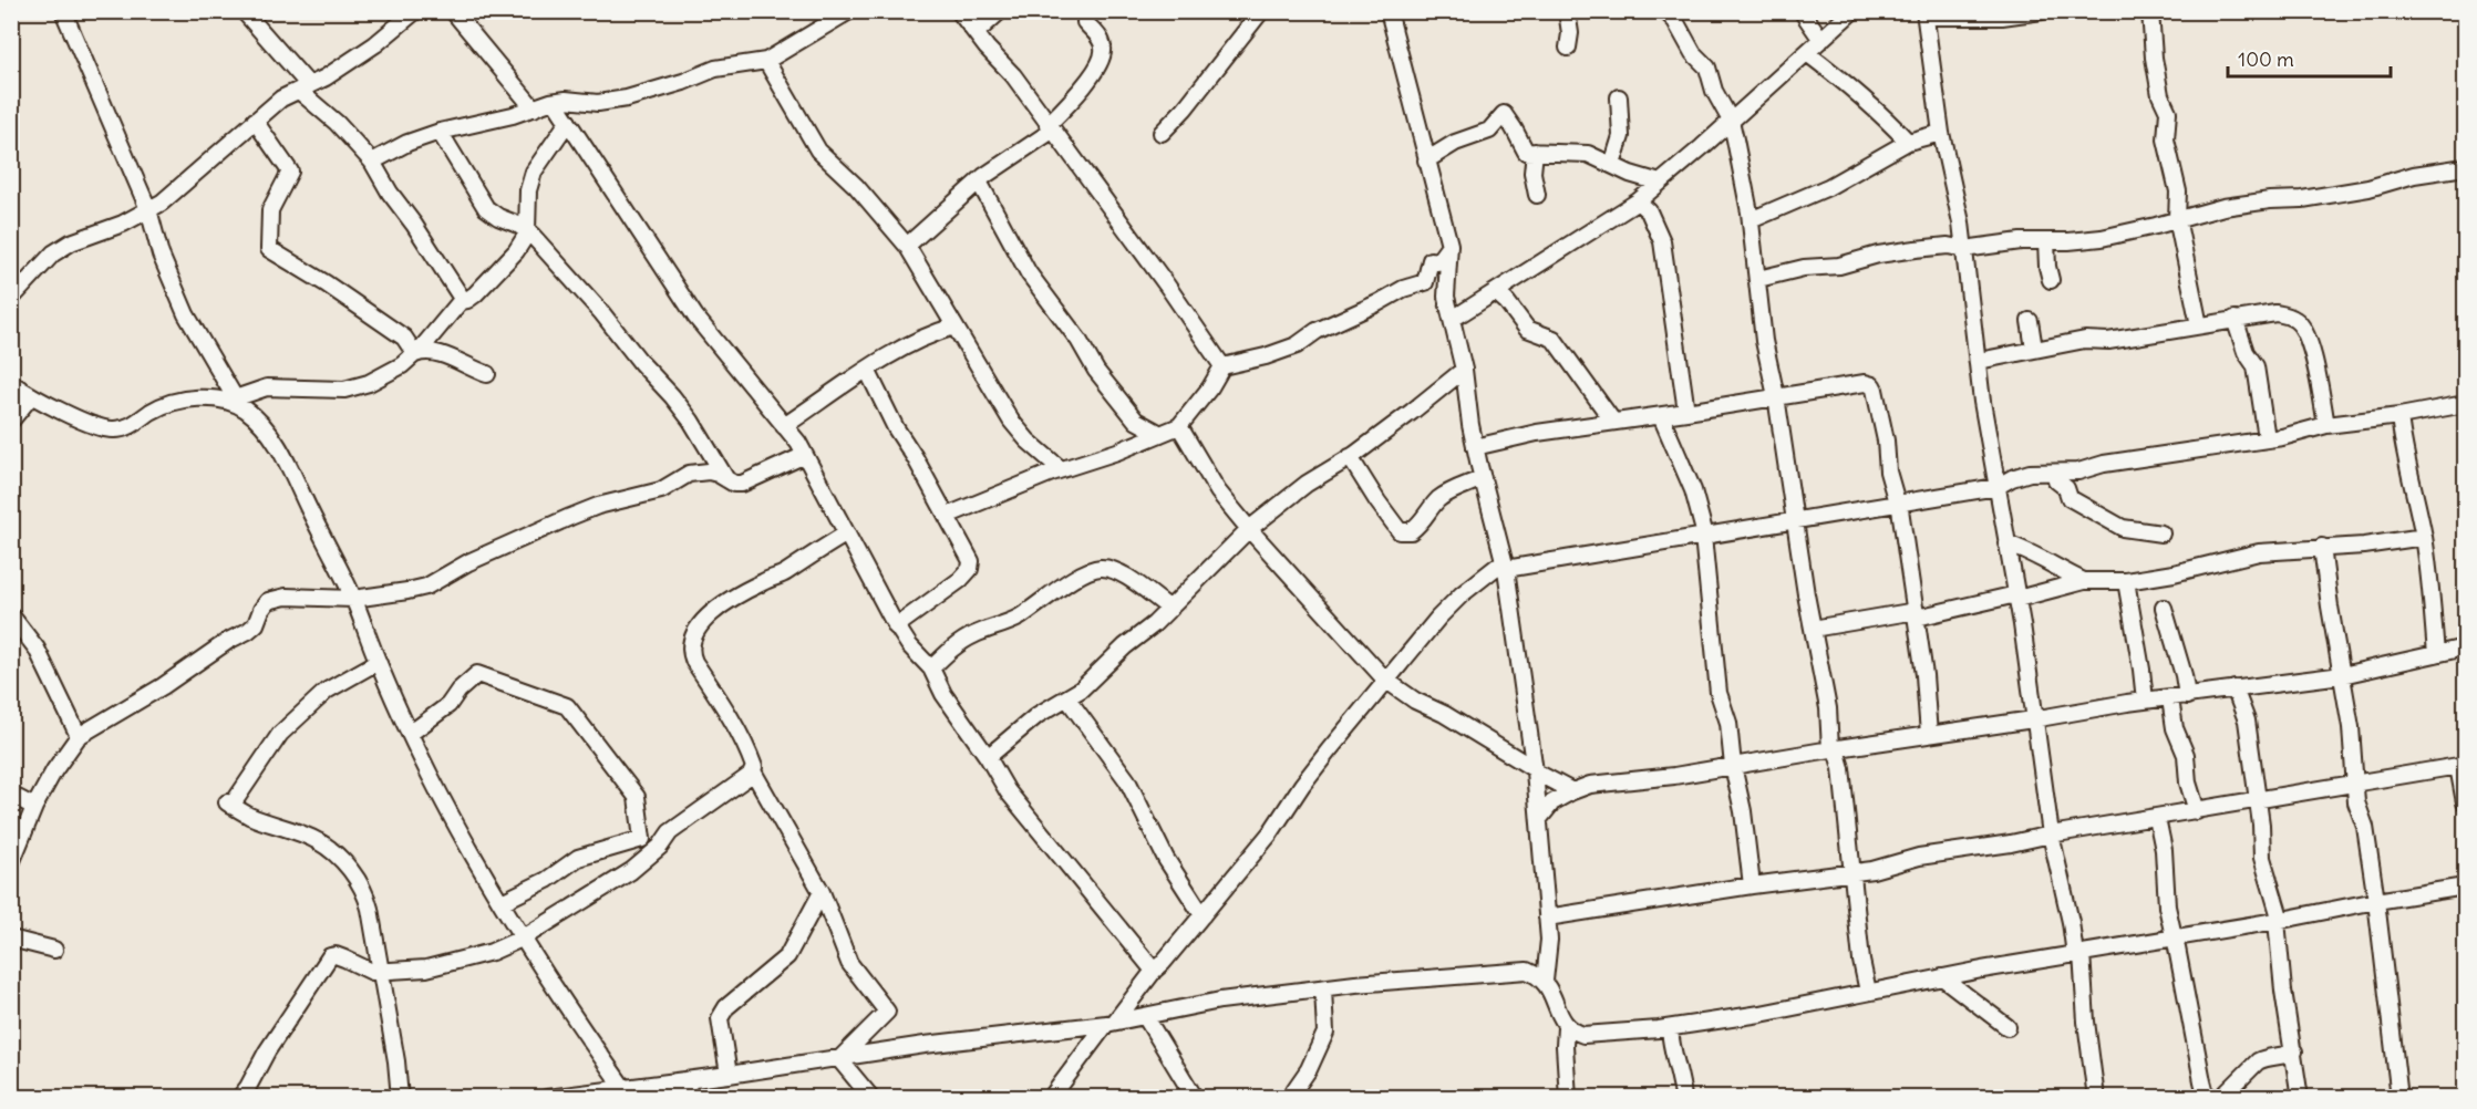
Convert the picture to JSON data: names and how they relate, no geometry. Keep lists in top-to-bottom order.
{
  "scale_bar": "100 m"
}
